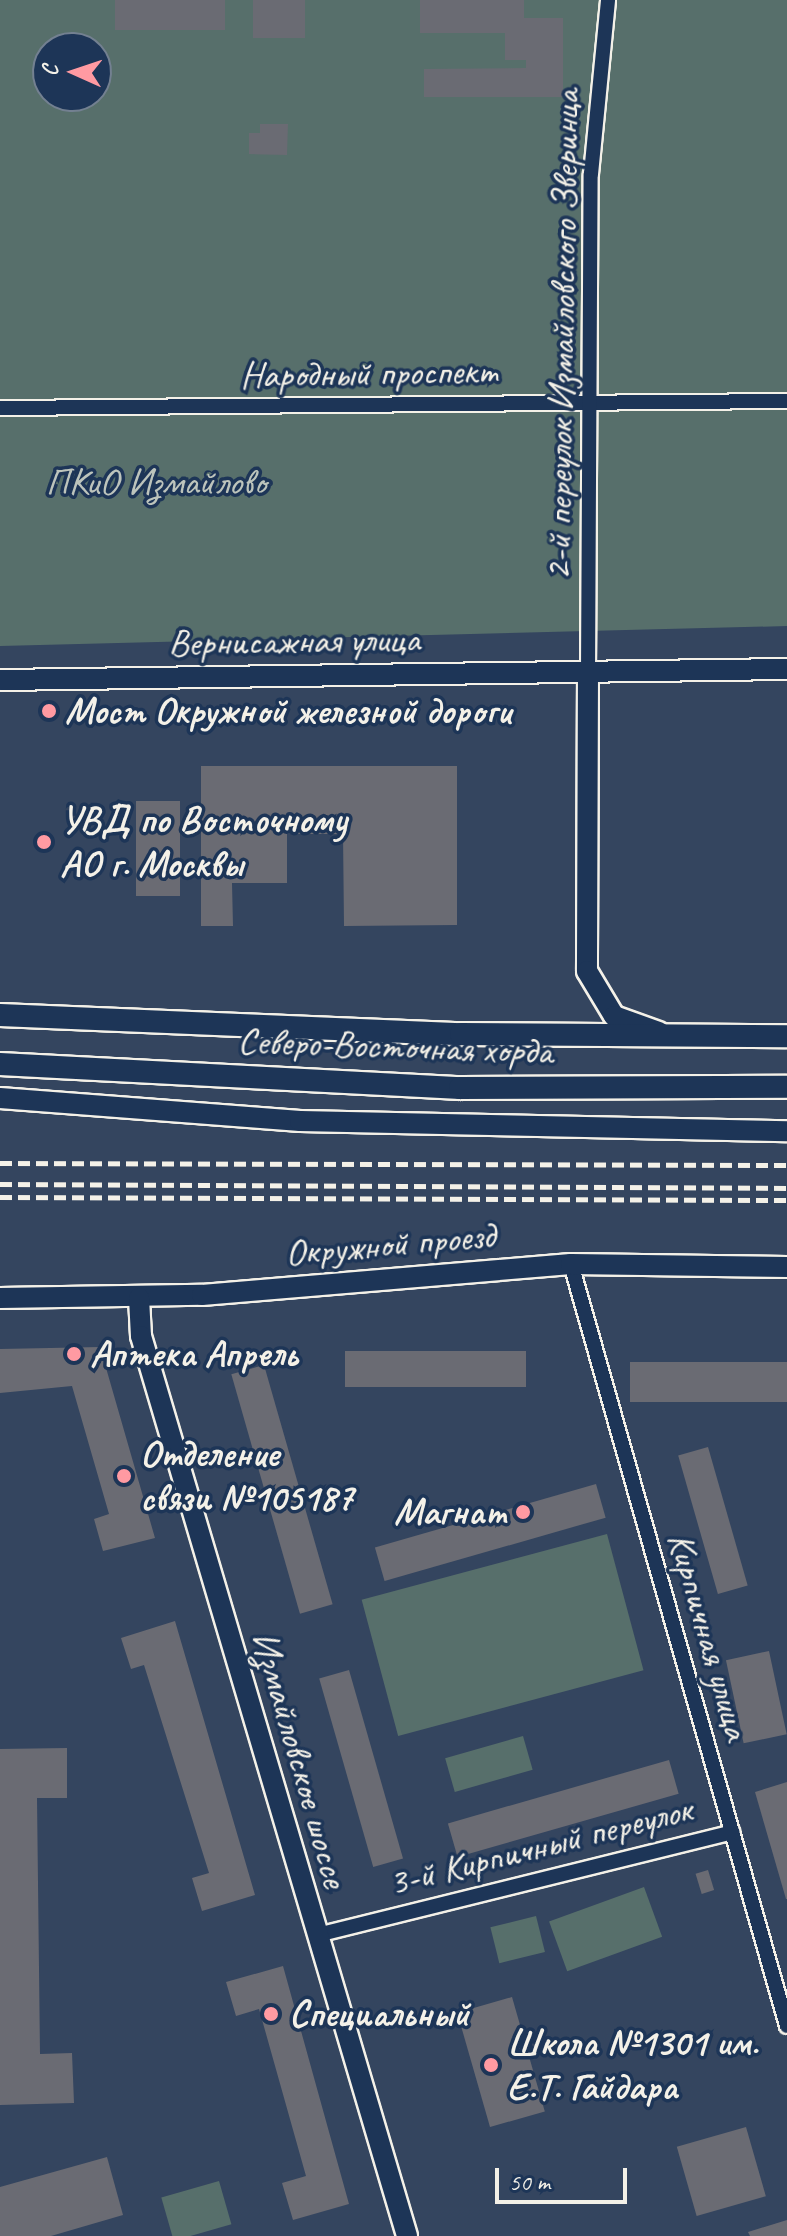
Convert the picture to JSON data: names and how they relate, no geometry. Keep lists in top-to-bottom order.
{
  "streets": {
    "main road": [
      "Вернисажная улица",
      "Северо-Восточная хорда",
      "Окружной проезд",
      "Измайловское шоссе"
    ],
    "street": [
      "2-й переулок Измайловского Зверинца",
      "Народный проспект",
      "Кирпичная улица",
      "3-й Кирпичный переулок"
    ]
  },
  "crossings": [
    ["2-й переулок Измайловского Зверинца", "Народный проспект"],
    ["2-й переулок Измайловского Зверинца", "Вернисажная улица"],
    ["Окружной проезд", "Кирпичная улица"],
    ["Окружной проезд", "Измайловское шоссе"],
    ["Кирпичная улица", "3-й Кирпичный переулок"],
    ["Измайловское шоссе", "3-й Кирпичный переулок"]
  ],
  "parks": ["ПКиО Измайлово"],
  "places": [
    "Мост Окружной железной дороги",
    "УВД по Восточному АО г. Москвы",
    "Аптека Апрель",
    "Отделение связи №105187",
    "Магнат",
    "Специальный",
    "Школа №1301 им. Е.Т. Гайдара"
  ],
  "scale_bar": "50 m",
  "north": "left"
}
